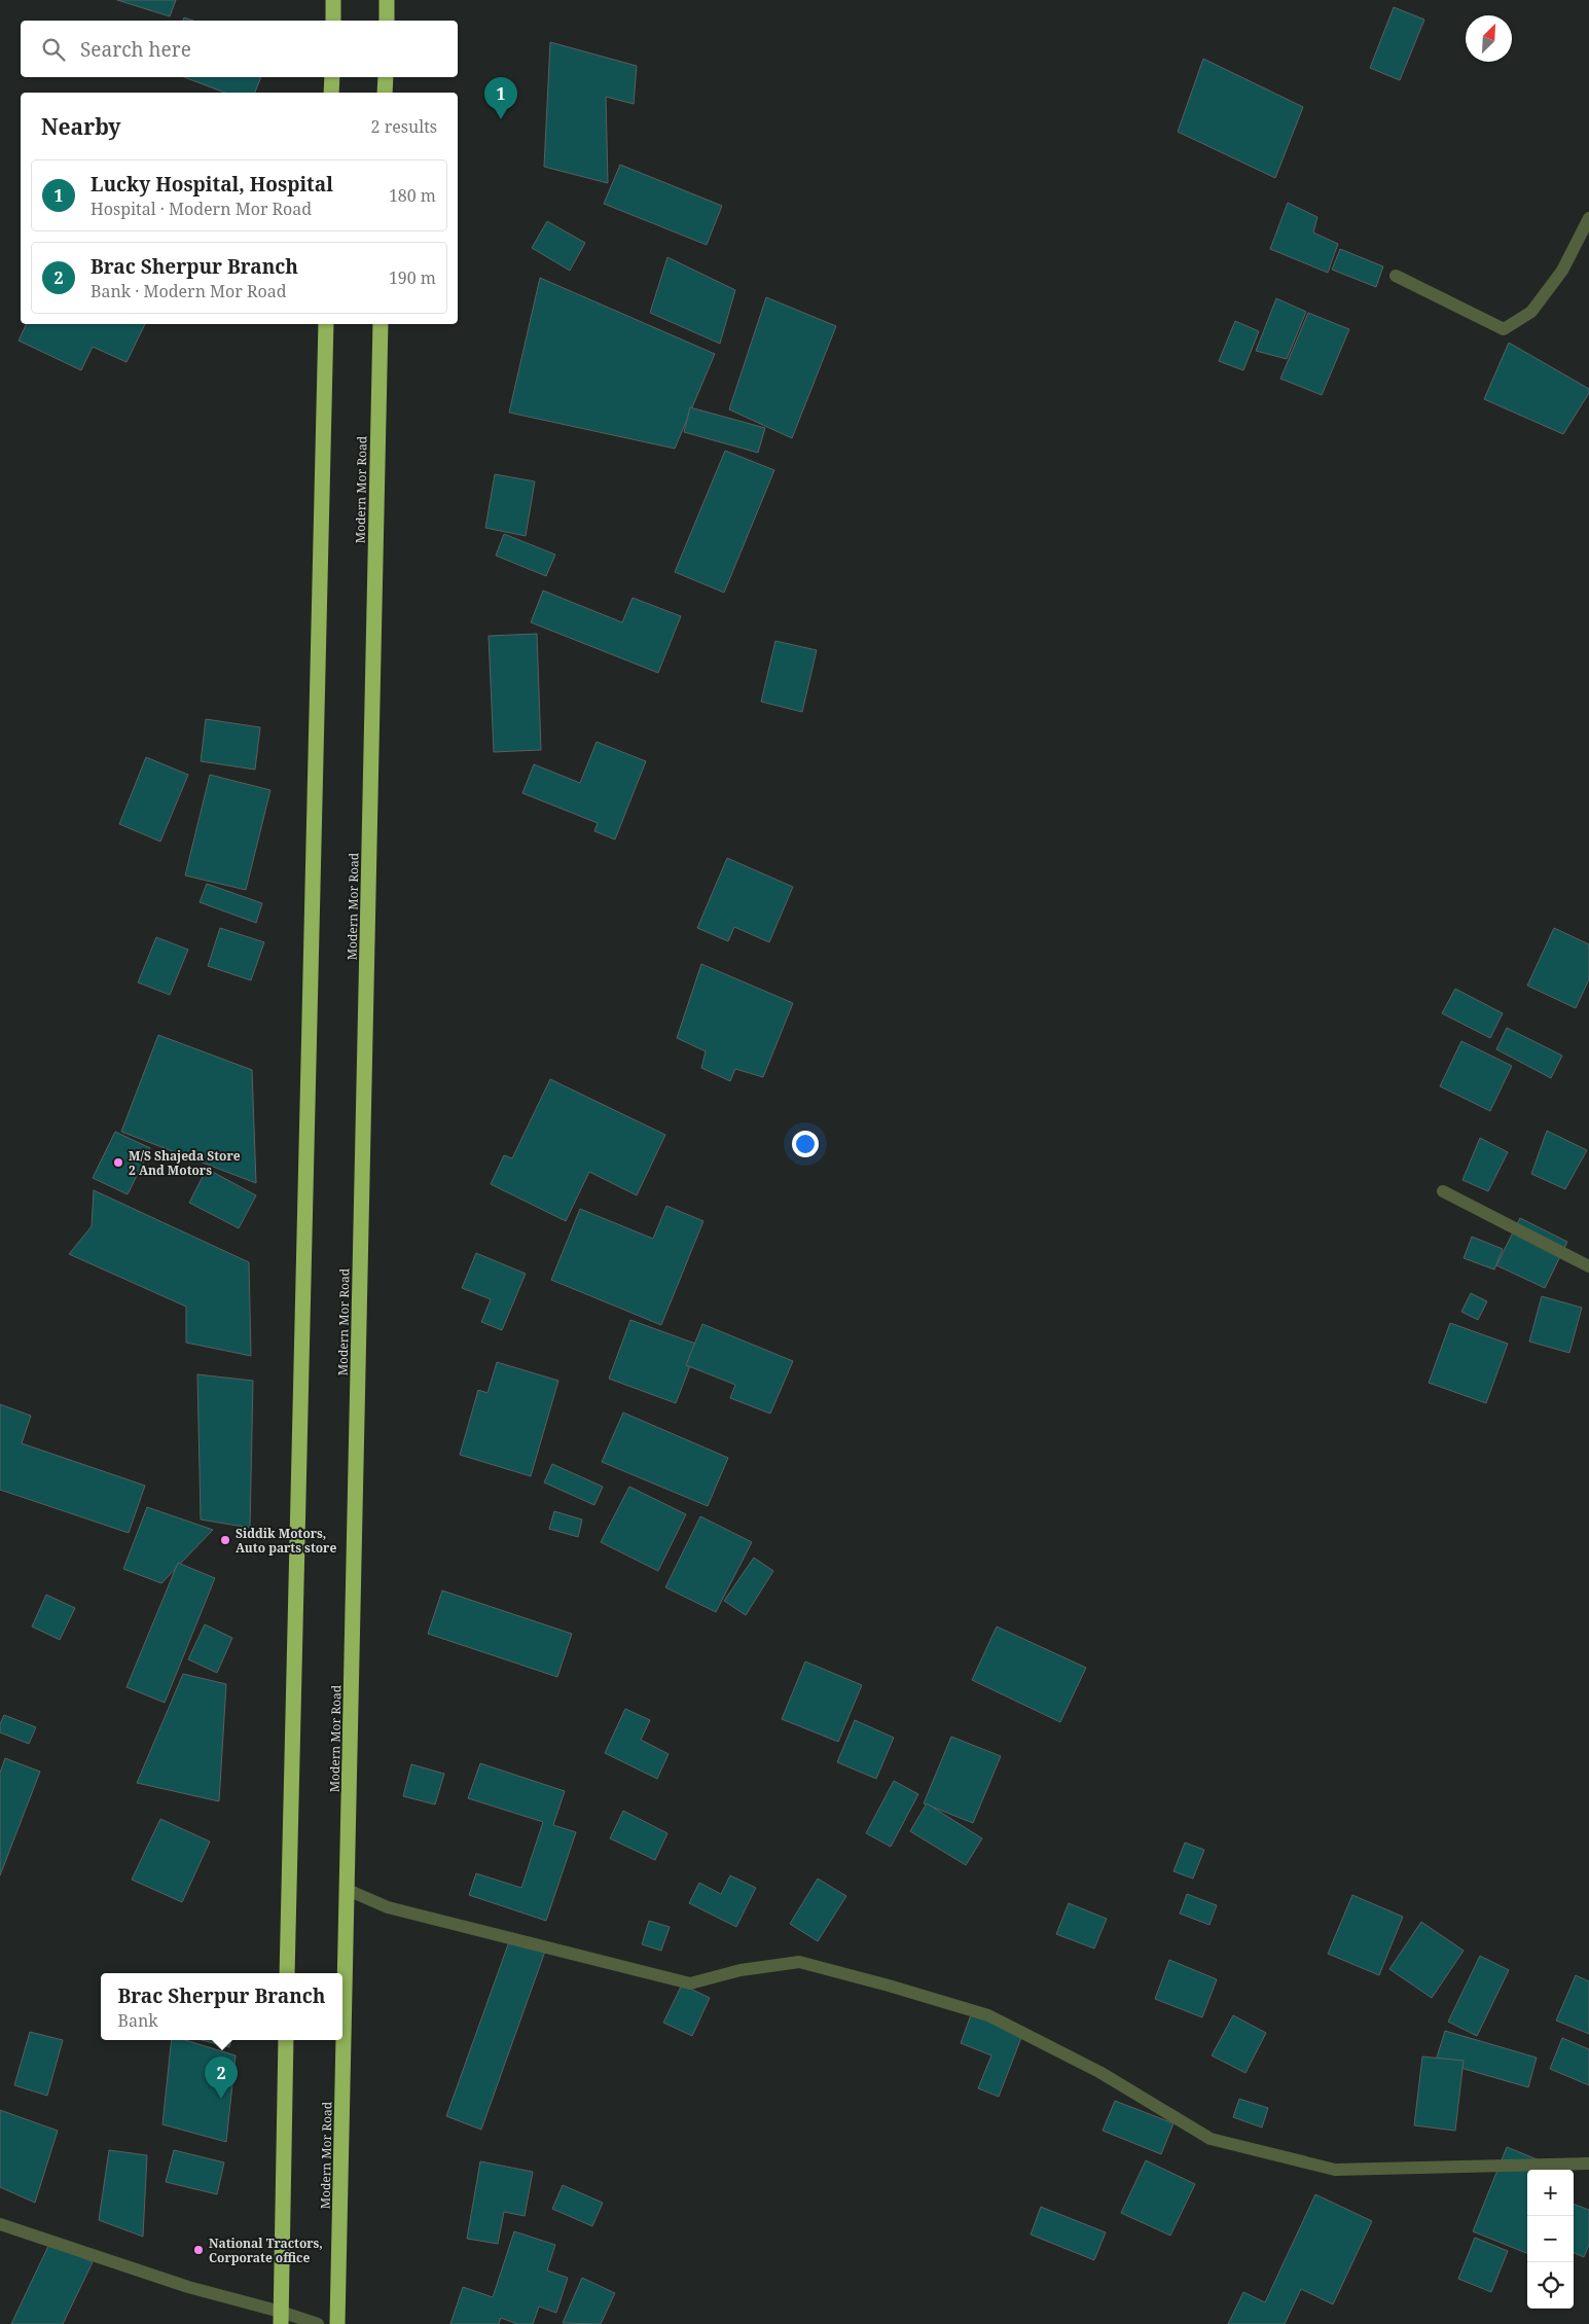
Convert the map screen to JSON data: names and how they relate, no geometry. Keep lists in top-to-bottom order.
{
  "streets": {
    "highway": ["Modern Mor Road"]
  },
  "places": ["M/S Shajeda Store 2 And Motors", "Siddik Motors, Auto parts store", "National Tractors, Corporate office"],
  "north": "top right",
  "page": {
    "search": "Search here",
    "pins": ["1", "2"],
    "heading": ["Nearby", "2 results"],
    "list": [
      {
        "mark": "1",
        "name": "Lucky Hospital, Hospital",
        "note": "Hospital · Modern Mor Road",
        "value": "180 m"
      },
      {
        "mark": "2",
        "name": "Brac Sherpur Branch",
        "note": "Bank · Modern Mor Road",
        "value": "190 m"
      }
    ],
    "popup": ["Brac Sherpur Branch", "Bank"],
    "map_buttons": ["+", "−"]
  }
}
